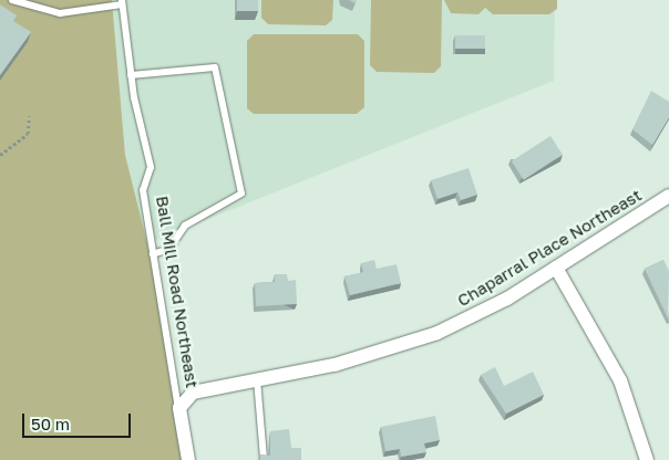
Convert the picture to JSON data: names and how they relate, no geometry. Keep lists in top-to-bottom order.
{
  "streets": {
    "street": ["Chaparral Place Northeast", "Ball Mill Road Northeast"]
  },
  "crossings": [
    ["Chaparral Place Northeast", "Ball Mill Road Northeast"]
  ],
  "scale_bar": "50 m"
}
